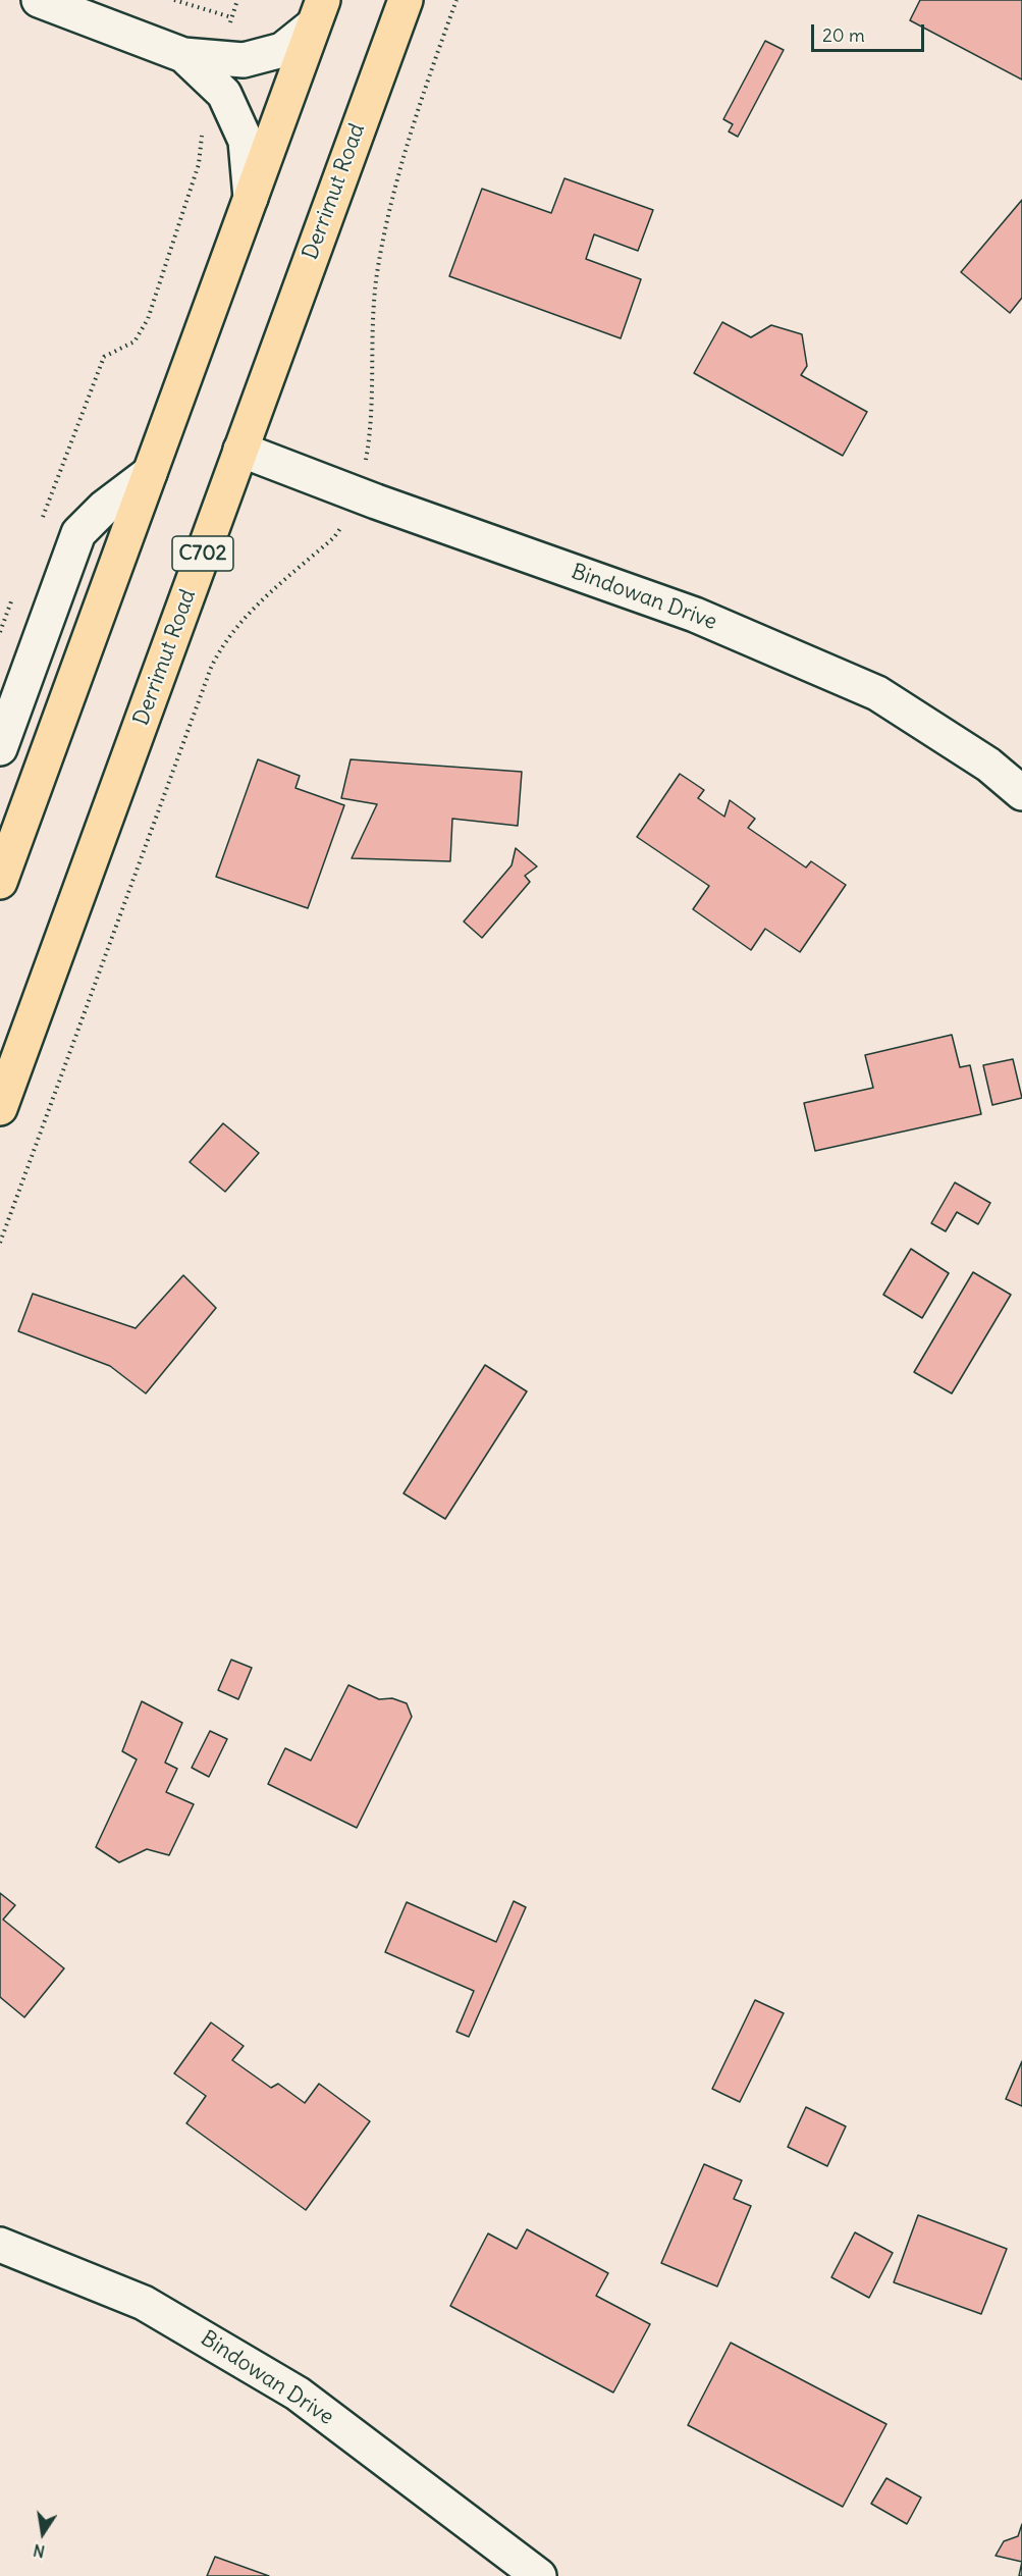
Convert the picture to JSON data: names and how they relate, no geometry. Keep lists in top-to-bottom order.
{
  "streets": {
    "highway": ["Derrimut Road", "C702"],
    "street": ["Bindowan Drive"]
  },
  "crossings": [
    ["Derrimut Road", "Bindowan Drive"]
  ],
  "scale_bar": "20 m",
  "north": "bottom"
}
